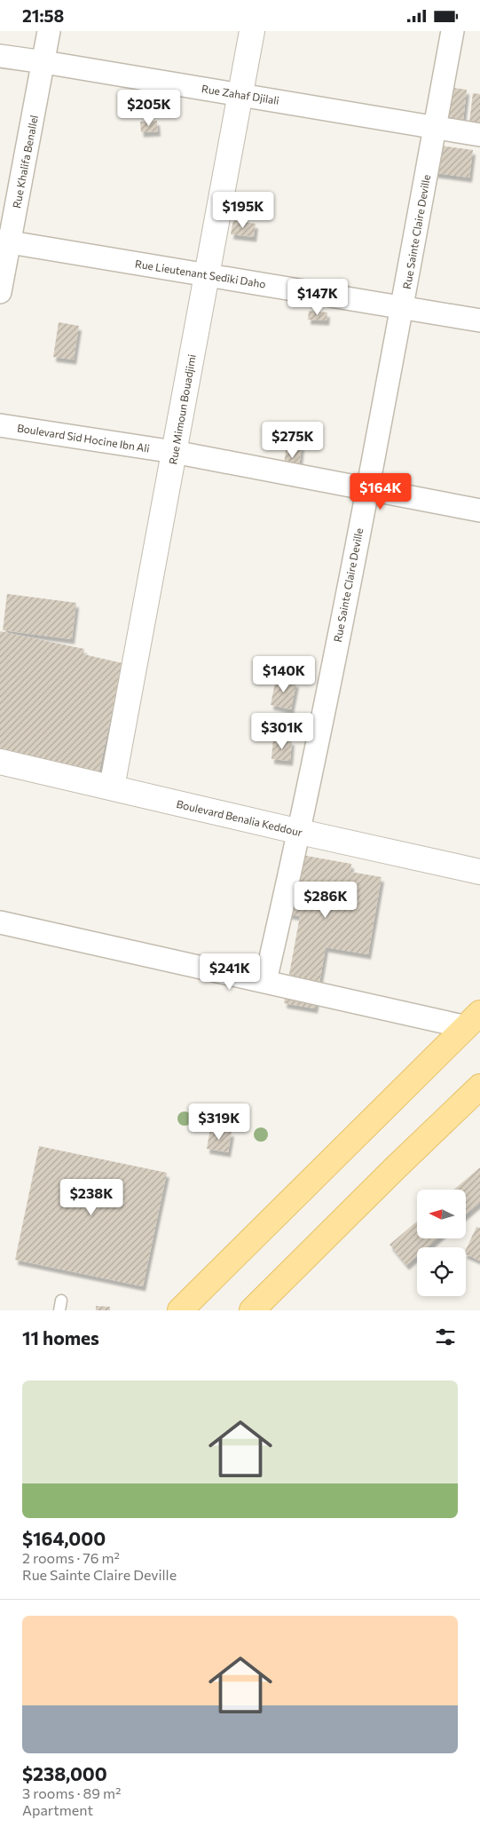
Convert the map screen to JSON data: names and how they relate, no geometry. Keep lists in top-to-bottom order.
{
  "streets": {
    "street": [
      "Rue Zahaf Djilali",
      "Rue Khalifa Benallel",
      "Rue Sainte Claire Deville",
      "Rue Lieutenant Sediki Daho",
      "Rue Mimoun Bouadjimi",
      "Boulevard Sid Hocine Ibn Ali",
      "Boulevard Benalia Keddour"
    ]
  },
  "crossings": [
    ["Rue Zahaf Djilali", "Rue Khalifa Benallel"],
    ["Rue Zahaf Djilali", "Rue Sainte Claire Deville"],
    ["Rue Zahaf Djilali", "Rue Mimoun Bouadjimi"],
    ["Rue Khalifa Benallel", "Rue Lieutenant Sediki Daho"],
    ["Rue Sainte Claire Deville", "Rue Lieutenant Sediki Daho"],
    ["Rue Sainte Claire Deville", "Boulevard Sid Hocine Ibn Ali"],
    ["Rue Sainte Claire Deville", "Boulevard Benalia Keddour"],
    ["Rue Lieutenant Sediki Daho", "Rue Mimoun Bouadjimi"],
    ["Rue Mimoun Bouadjimi", "Boulevard Sid Hocine Ibn Ali"],
    ["Rue Mimoun Bouadjimi", "Boulevard Benalia Keddour"]
  ],
  "north": "left",
  "page": {
    "status": "21:58",
    "price": [
      "$205K",
      "$195K",
      "$147K",
      "$275K",
      "$164K",
      "$140K",
      "$301K",
      "$286K",
      "$241K",
      "$319K",
      "$238K"
    ],
    "heading": "11 homes",
    "list": [
      {
        "name": "$164,000",
        "note": "2 rooms · 76 m² · Rue Sainte Claire Deville"
      },
      {
        "name": "$238,000",
        "note": "3 rooms · 89 m² · Apartment"
      }
    ]
  }
}
